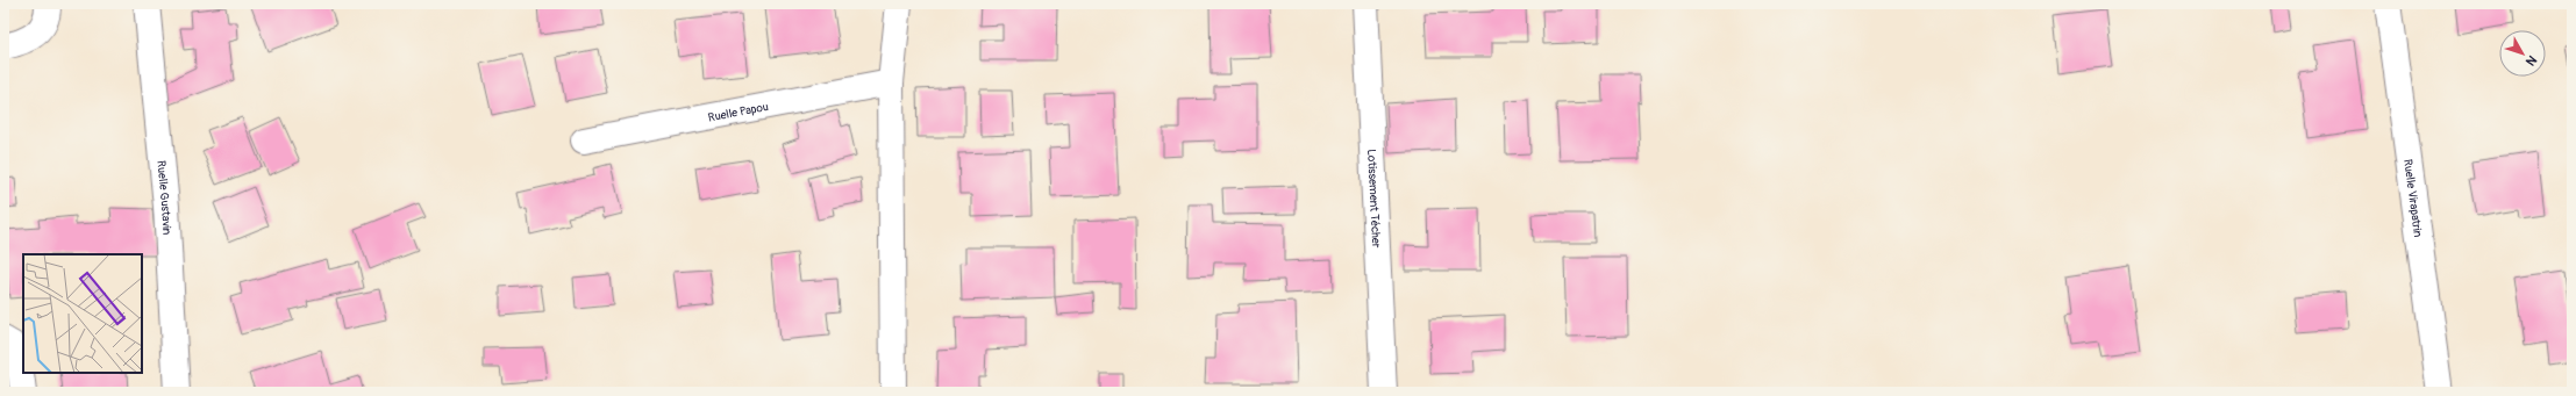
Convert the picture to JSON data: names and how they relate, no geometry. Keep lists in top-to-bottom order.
{
  "streets": {
    "street": [
      "Ruelle Papou",
      "Ruelle Gustavin",
      "Lotissement Técher",
      "Ruelle Virapatrin"
    ]
  },
  "north": "bottom right"
}
